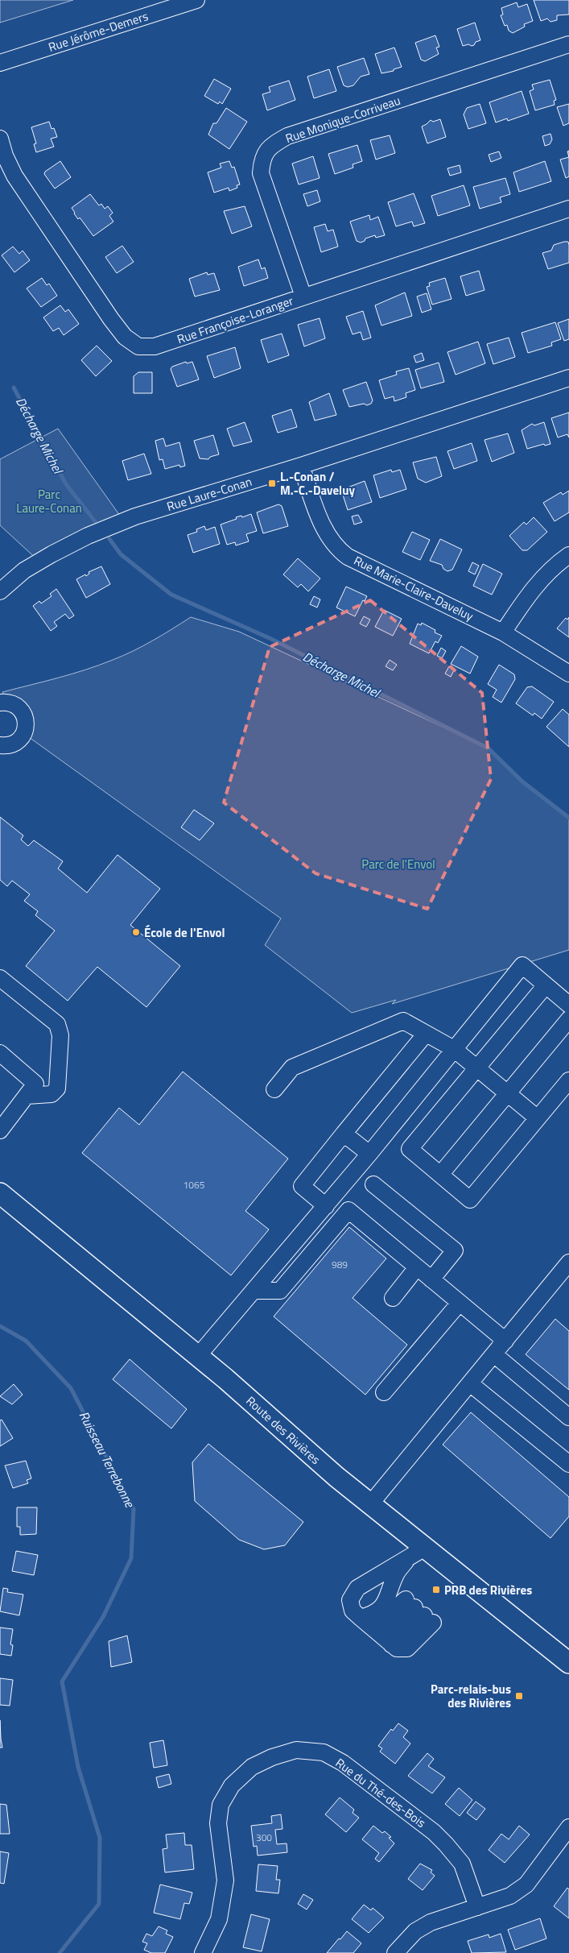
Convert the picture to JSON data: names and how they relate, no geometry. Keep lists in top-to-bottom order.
{
  "streets": {
    "main road": ["Route des Rivières"],
    "street": [
      "Rue Jérôme-Demers",
      "Rue Monique-Corriveau",
      "Rue Françoise-Loranger",
      "Rue Laure-Conan",
      "Rue Marie-Claire-Daveluy",
      "Rue du Thé-des-Bois"
    ]
  },
  "crossings": [
    ["Rue Monique-Corriveau", "Rue Françoise-Loranger"],
    ["Rue Laure-Conan", "Rue Marie-Claire-Daveluy"]
  ],
  "water": ["Décharge Michel", "Ruisseau Terrebonne"],
  "parks": ["Parc Laure-Conan", "Parc de l'Envol"],
  "places": {
    "transit": ["L.-Conan / M.-C.-Daveluy", "PRB des Rivières", "Parc-relais-bus des Rivières"],
    "other": ["École de l'Envol"]
  },
  "house_numbers": ["1065", "989", "300"]
}
